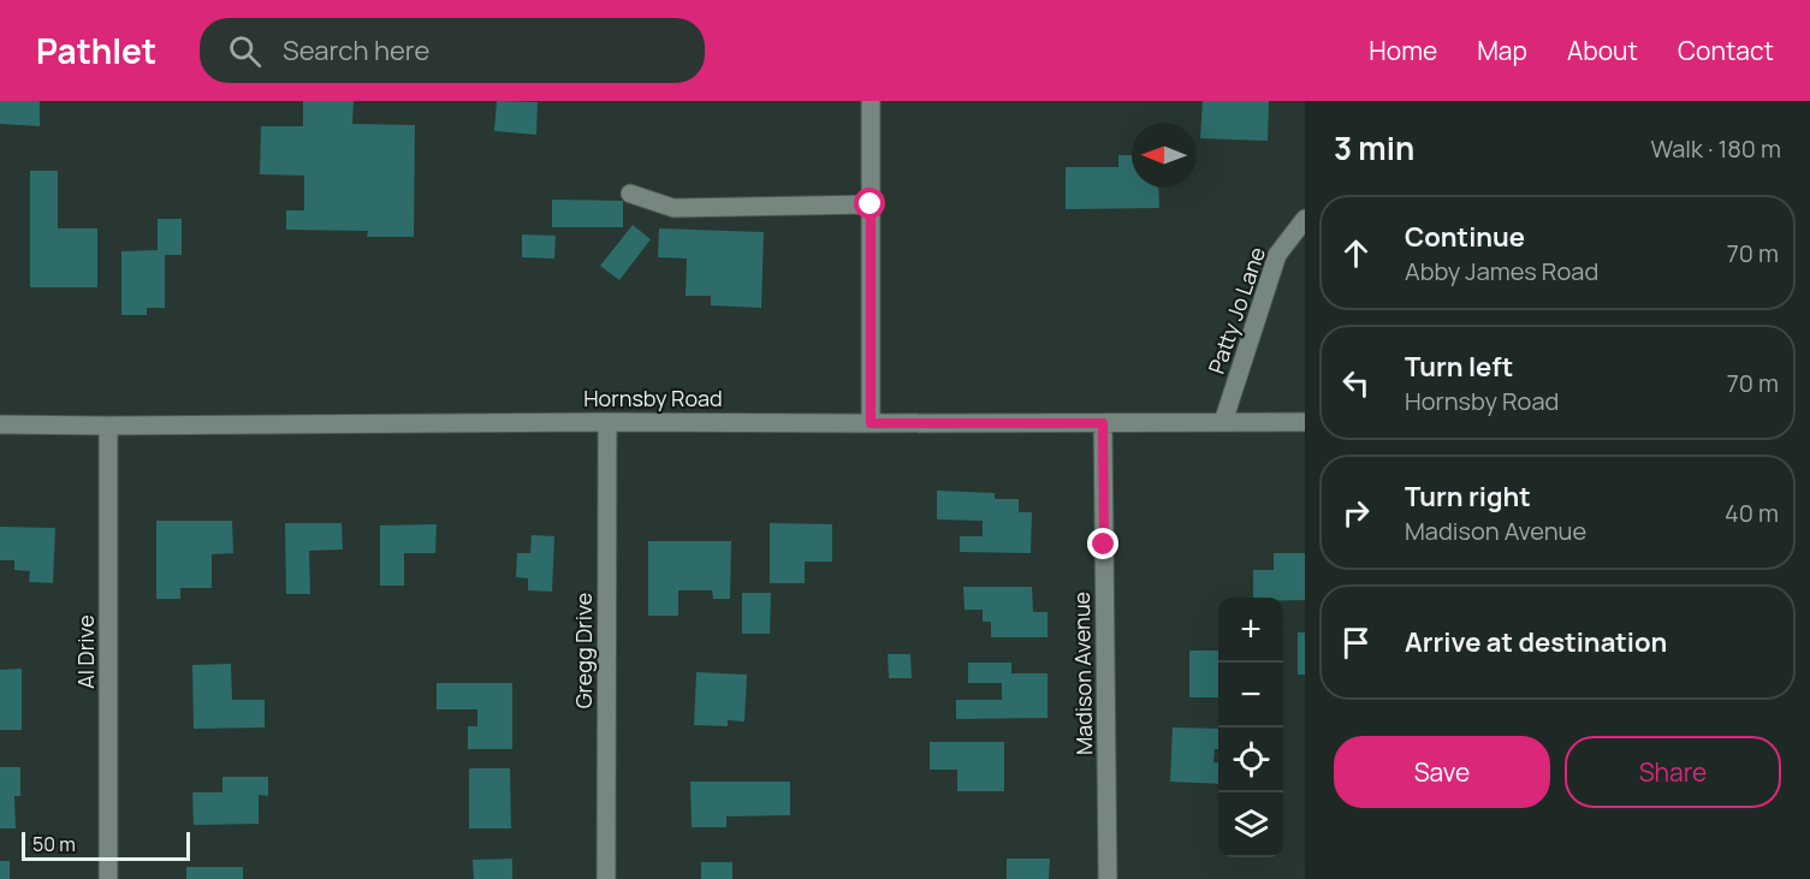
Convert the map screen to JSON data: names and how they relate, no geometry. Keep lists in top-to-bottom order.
{
  "streets": {
    "street": [
      "Patty Jo Lane",
      "Hornsby Road",
      "Gregg Drive",
      "Al Drive",
      "Madison Avenue"
    ]
  },
  "crossings": [
    ["Patty Jo Lane", "Hornsby Road"],
    ["Hornsby Road", "Gregg Drive"],
    ["Hornsby Road", "Al Drive"],
    ["Hornsby Road", "Madison Avenue"]
  ],
  "scale_bar": "50 m",
  "north": "left",
  "page": {
    "header": "Pathlet",
    "search": "Search here",
    "nav": [
      "Home",
      "Map",
      "About",
      "Contact"
    ],
    "heading": ["3 min", "Walk · 180 m"],
    "list": [
      ["Continue", "Abby James Road", "70 m"],
      ["Turn left", "Hornsby Road", "70 m"],
      ["Turn right", "Madison Avenue", "40 m"],
      "Arrive at destination"
    ],
    "map_buttons": ["+", "−"],
    "buttons": ["Save", "Share"],
    "scale": "50 m"
  }
}
